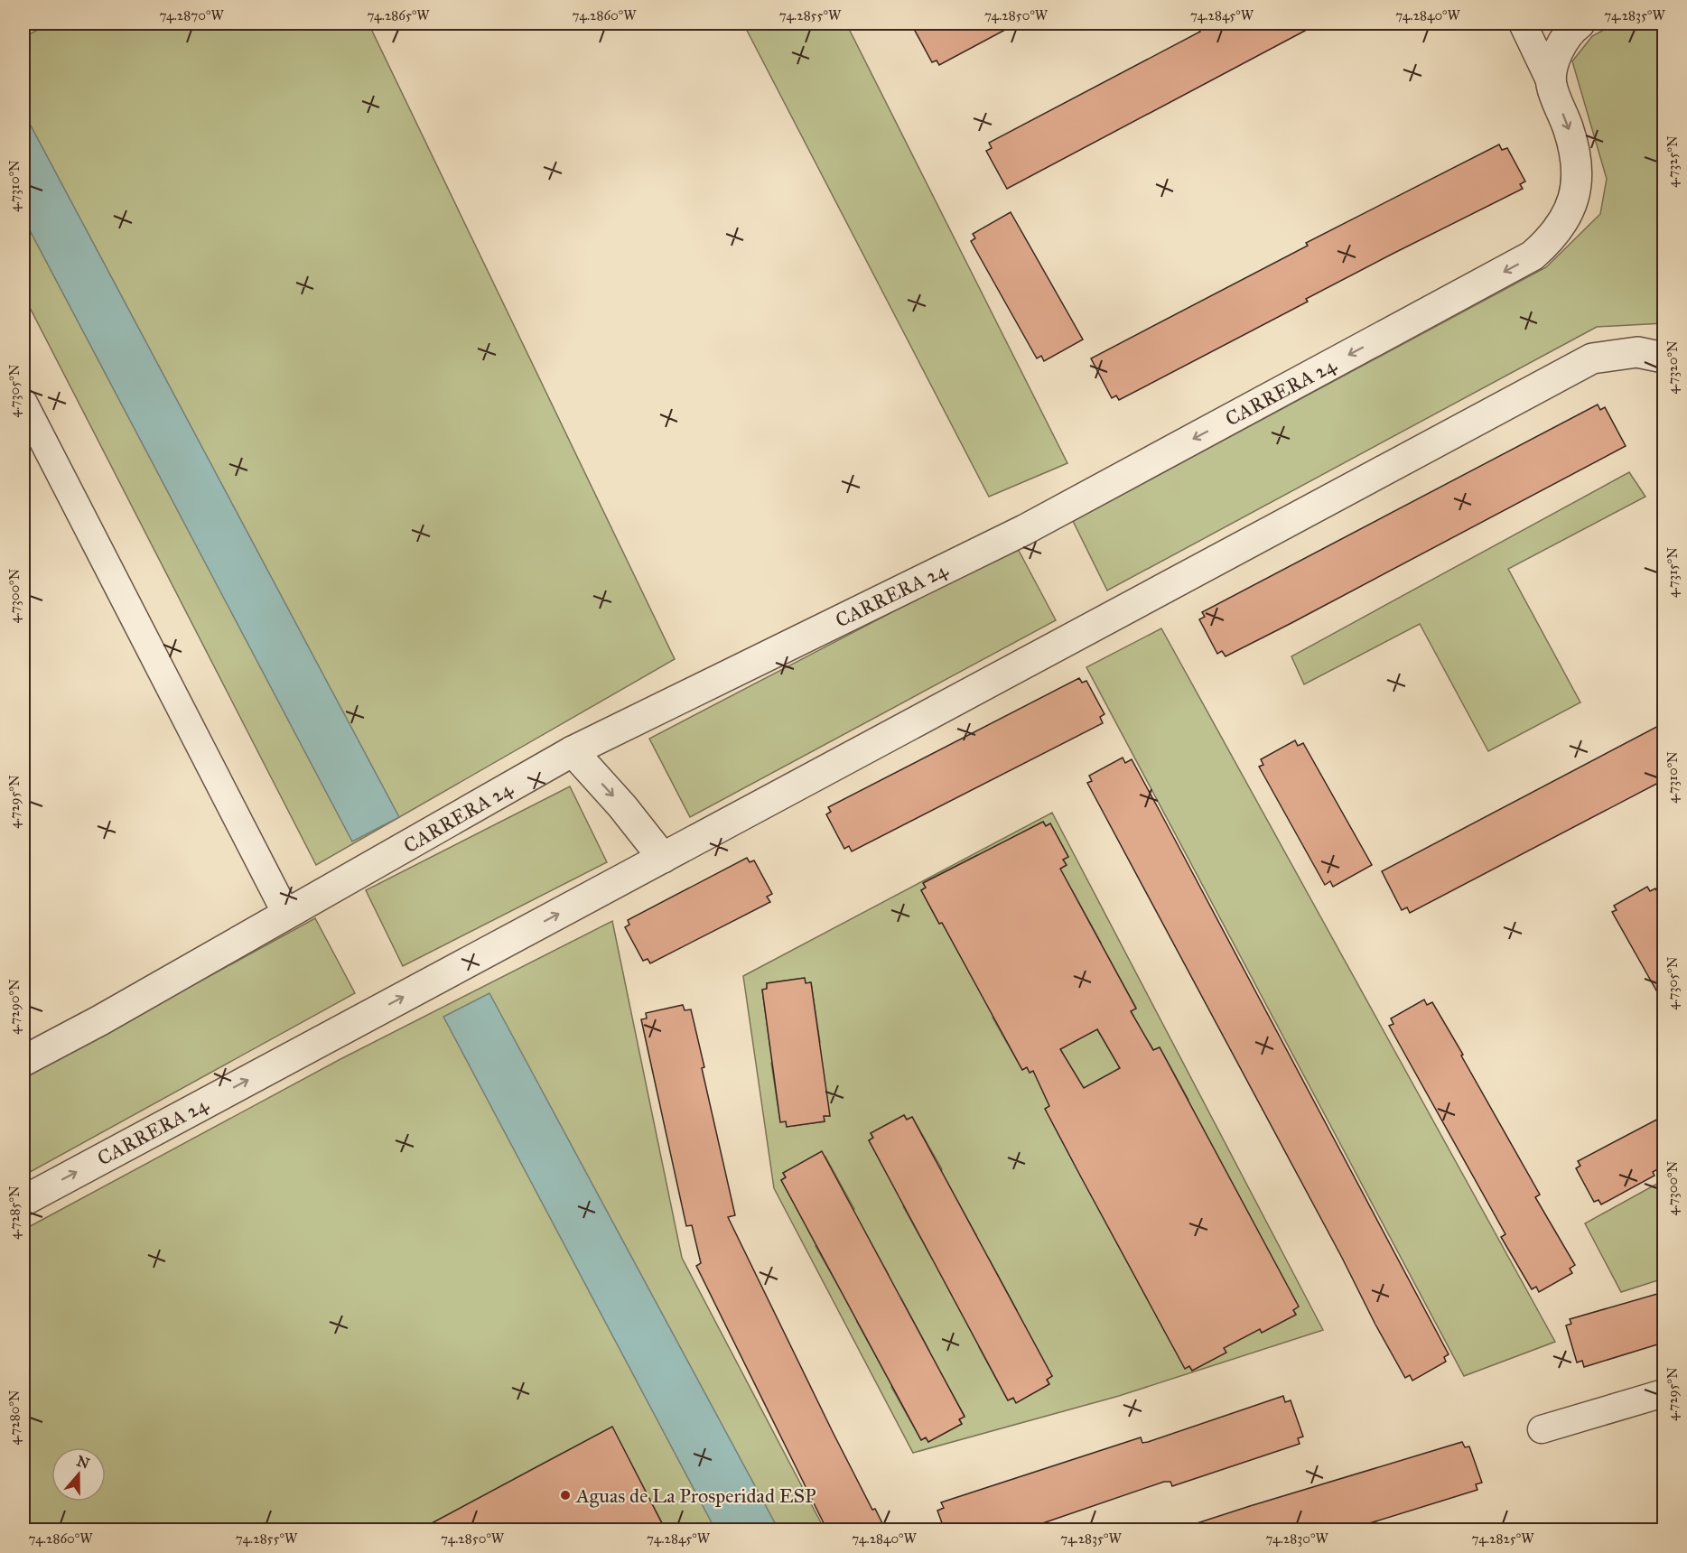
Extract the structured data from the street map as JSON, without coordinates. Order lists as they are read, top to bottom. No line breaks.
{"streets":{"street":["CARRERA 24"]},"places":["Aguas de La Prosperidad ESP"],"north":"top","coordinates":["74.2870°W","74.2865°W","74.2860°W","74.2855°W","74.2850°W","74.2845°W","74.2840°W","74.2835°W","4.7325°N","4.7310°N","4.7320°N","4.7305°N","4.7315°N","4.7300°N","4.7295°N","4.7290°N","4.7285°N","4.7280°N","74.2830°W","74.2825°W"]}
